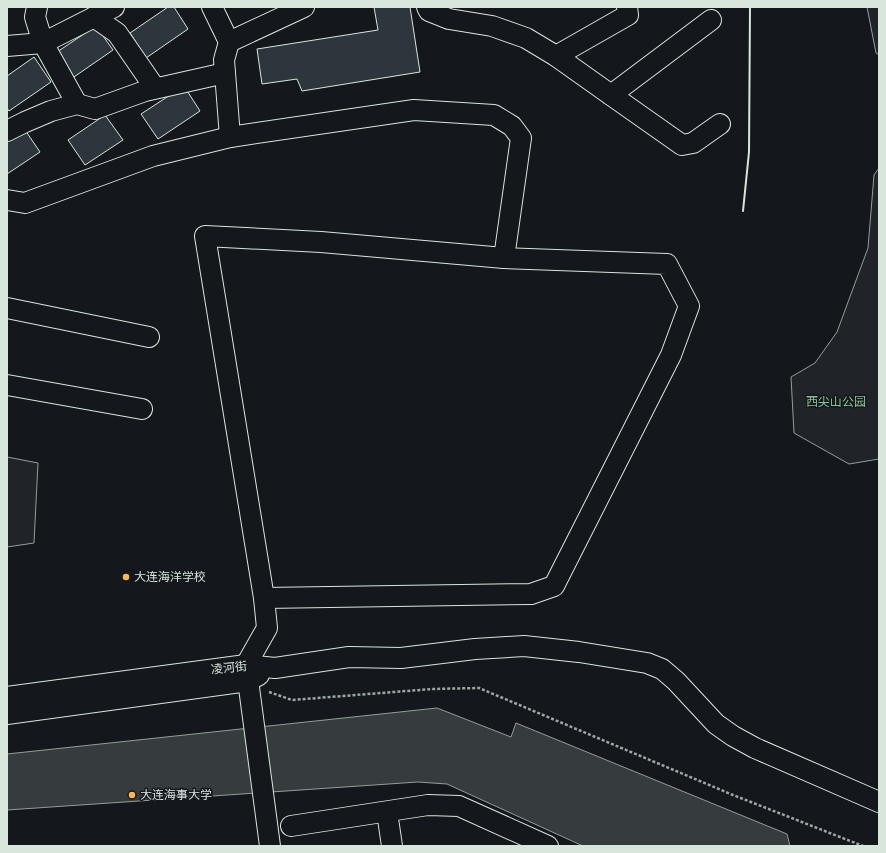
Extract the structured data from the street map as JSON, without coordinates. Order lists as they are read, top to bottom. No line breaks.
{"streets":{"street":["凌河街"]},"parks":["西尖山公园"],"places":["大连海洋学校","大连海事大学"]}
